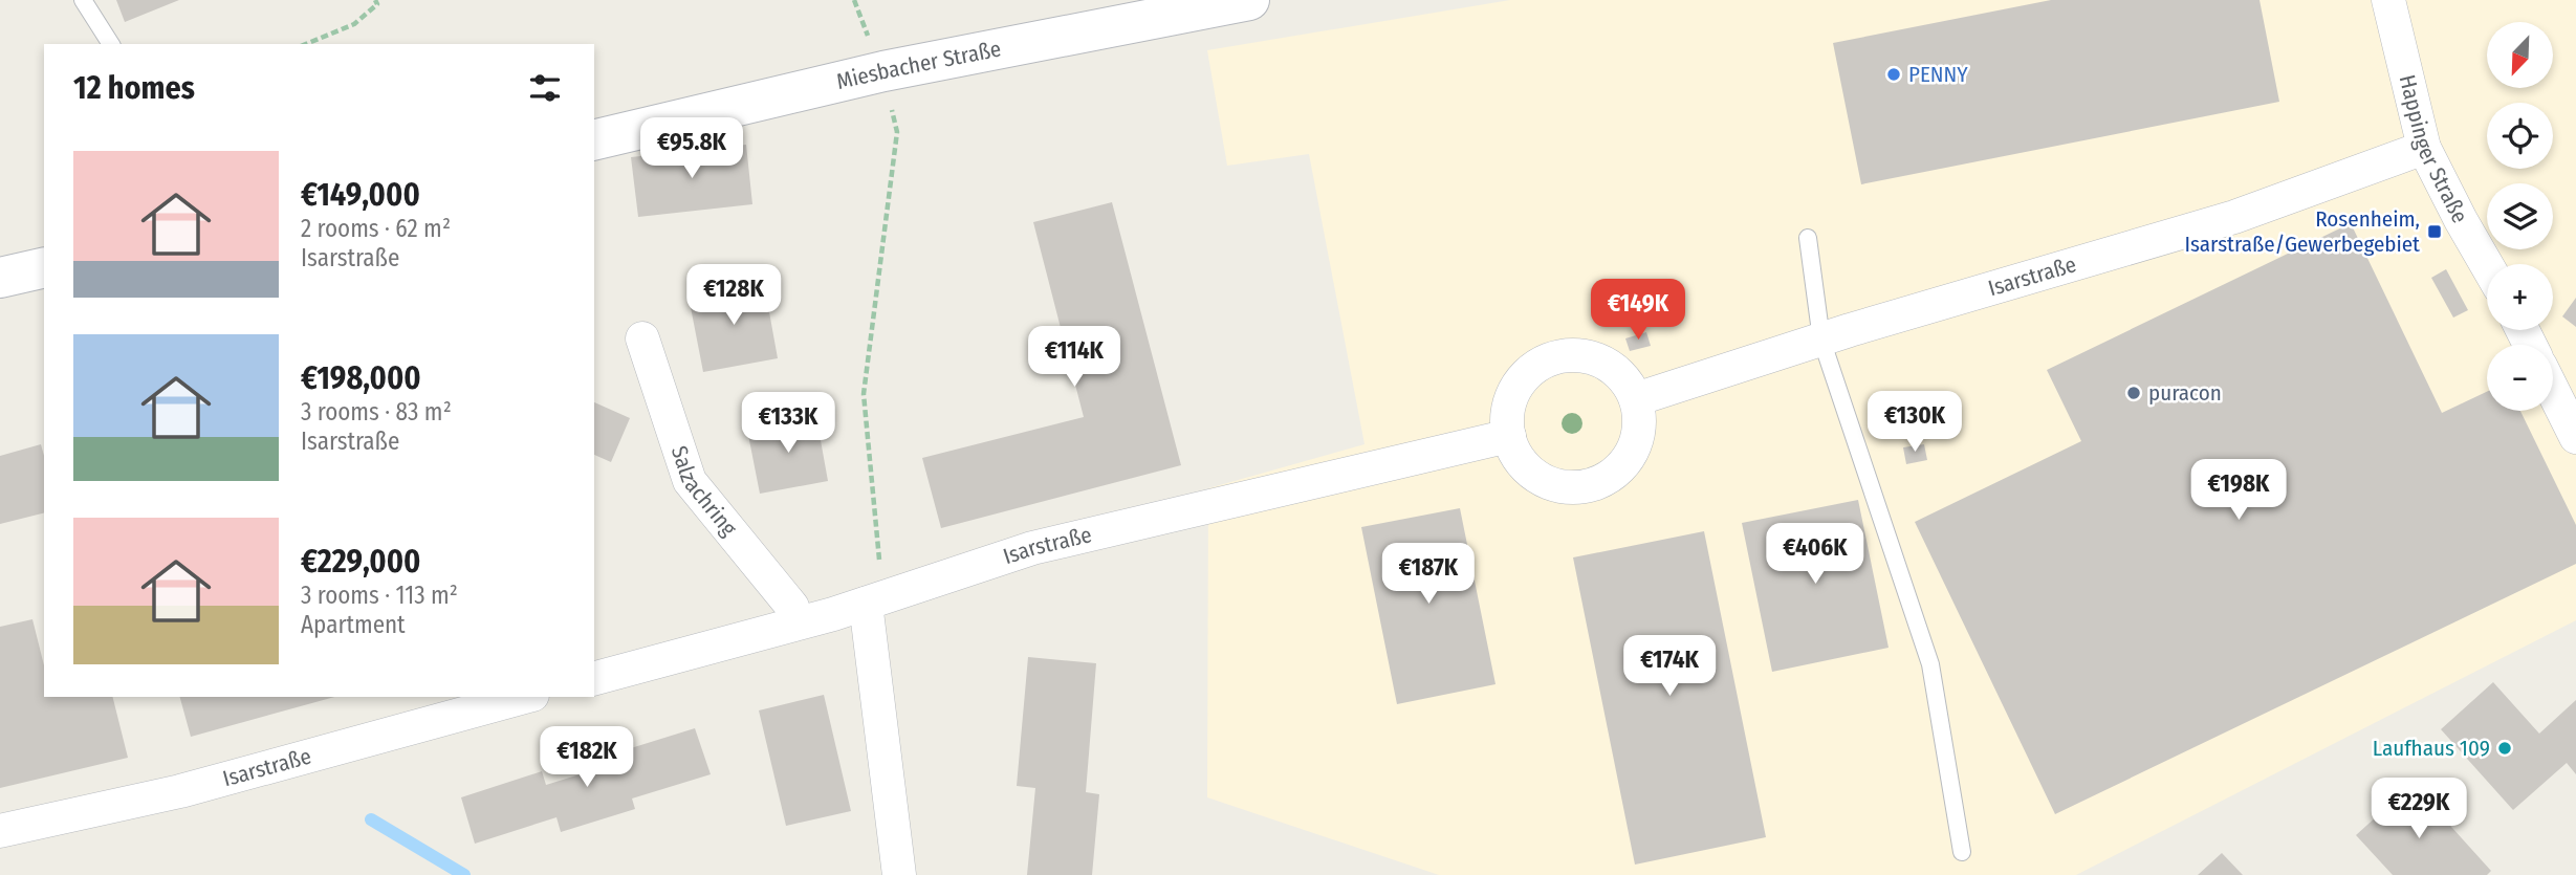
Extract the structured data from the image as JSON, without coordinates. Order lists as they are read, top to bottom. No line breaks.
{"streets":{"main road":["Miesbacher Straße"],"street":["Happinger Straße","Isarstraße","Salzachring"]},"crossings":[["Happinger Straße","Isarstraße"],["Isarstraße","Salzachring"]],"places":{"other":["PENNY","puracon","Laufhaus 109"],"transit":["Rosenheim, Isarstraße/Gewerbegebiet"]},"north":"bottom left","page":{"map_buttons":["+","−"],"heading":"12 homes","price":["€95.8K","€128K","€149K","€114K","€130K","€133K","€198K","€406K","€187K","€174K","€182K","€229K"],"list":[{"name":"€149,000","note":"2 rooms · 62 m² · Isarstraße"},{"name":"€198,000","note":"3 rooms · 83 m² · Isarstraße"},{"name":"€229,000","note":"3 rooms · 113 m² · Apartment"}]}}
